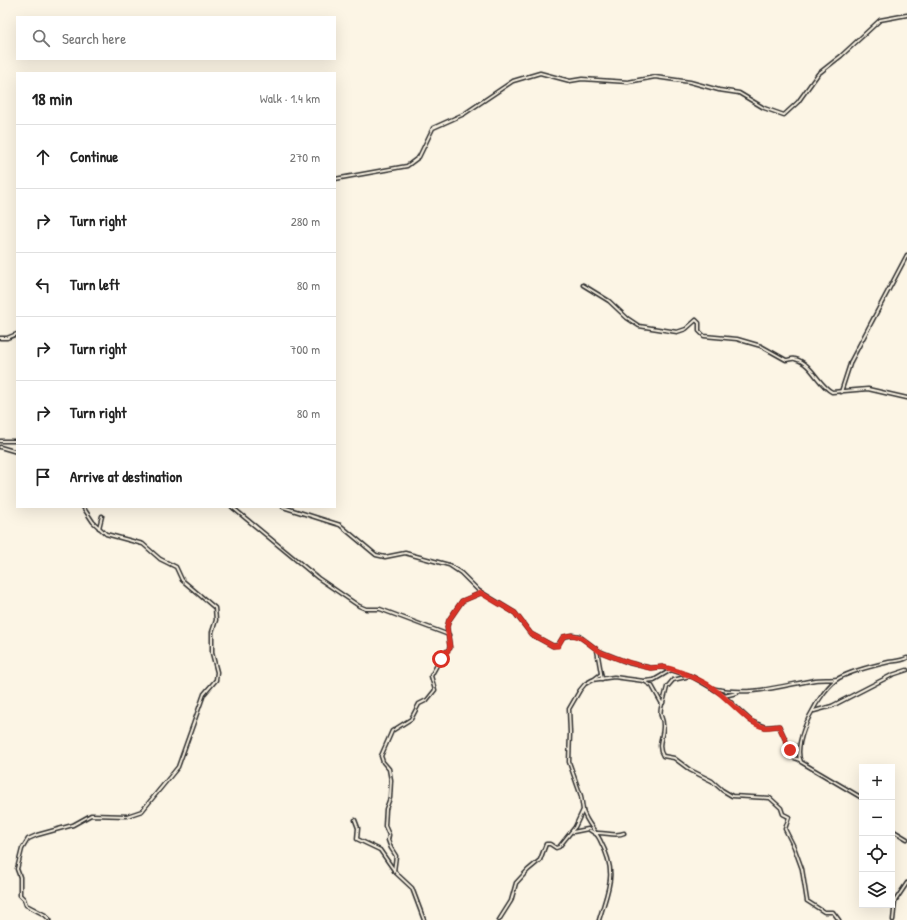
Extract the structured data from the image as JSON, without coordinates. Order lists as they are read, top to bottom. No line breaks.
{"page":{"search":"Search here","heading":["18 min","Walk · 1.4 km"],"list":[["Continue","270 m"],["Turn right","280 m"],["Turn left","80 m"],["Turn right","700 m"],["Turn right","80 m"],"Arrive at destination"],"map_buttons":["+","−"]}}
